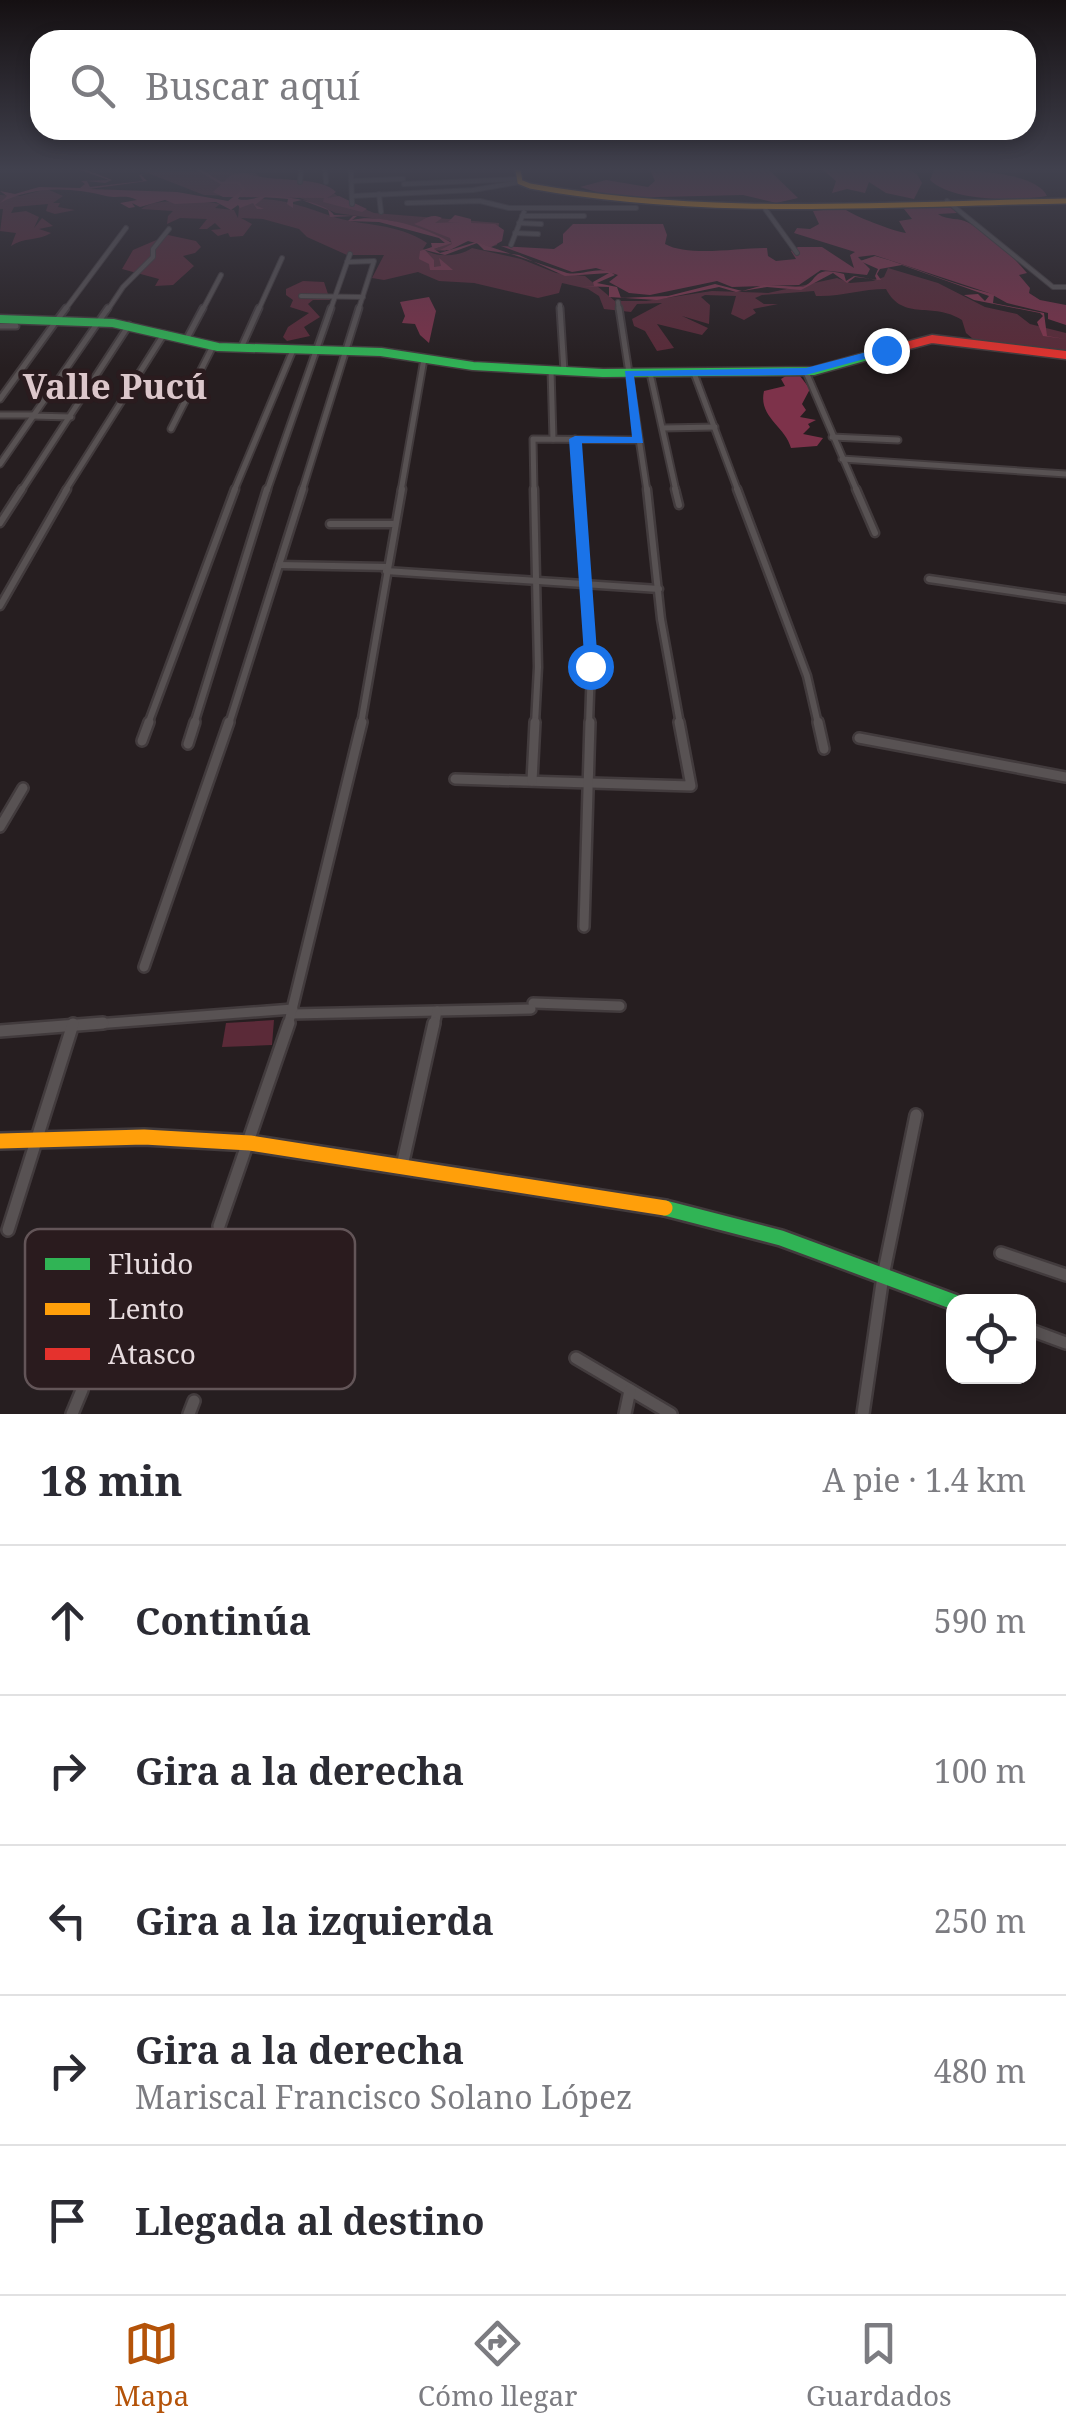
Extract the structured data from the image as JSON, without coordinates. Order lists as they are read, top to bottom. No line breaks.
{"districts":["Valle Pucú"],"legend":["Fluido","Lento","Atasco"],"page":{"search":"Buscar aquí","heading":["18 min","A pie · 1.4 km"],"list":[["Continúa","590 m"],["Gira a la derecha","100 m"],["Gira a la izquierda","250 m"],["Gira a la derecha","Mariscal Francisco Solano López","480 m"],"Llegada al destino"],"nav":["Mapa","Cómo llegar","Guardados"]}}
